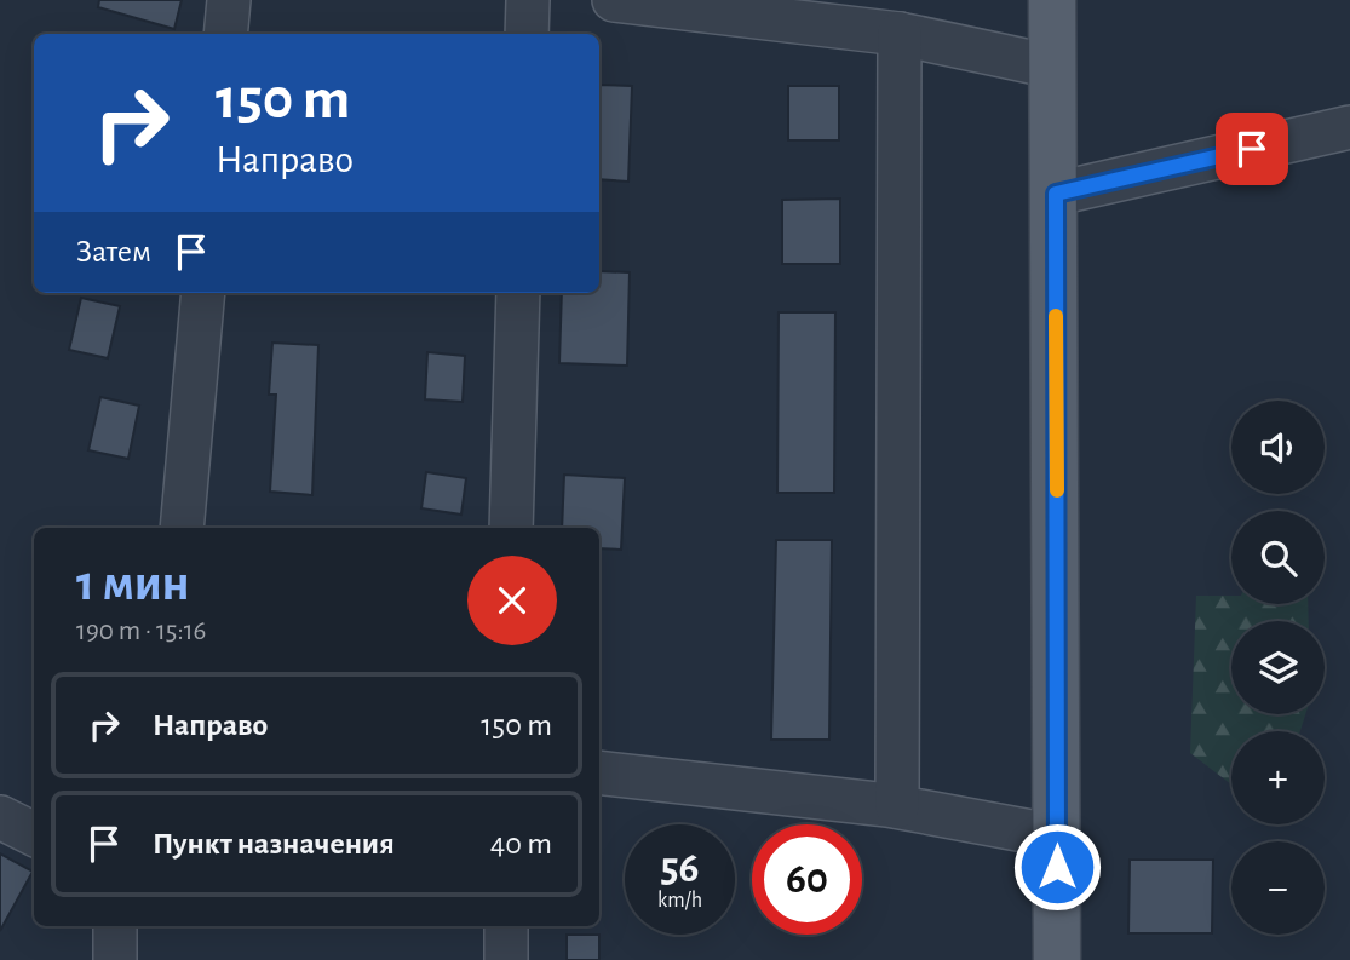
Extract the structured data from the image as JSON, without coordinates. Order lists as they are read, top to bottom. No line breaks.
{"page":{"turn":["150 m","Направо"],"then":"Затем","map_buttons":["+","−"],"heading":["1 мин","190 m · 15:16"],"list":[{"name":"Направо","value":"150 m"},{"name":"Пункт назначения","value":"40 m"}],"speed":"56 km/h","limit":"60"}}
